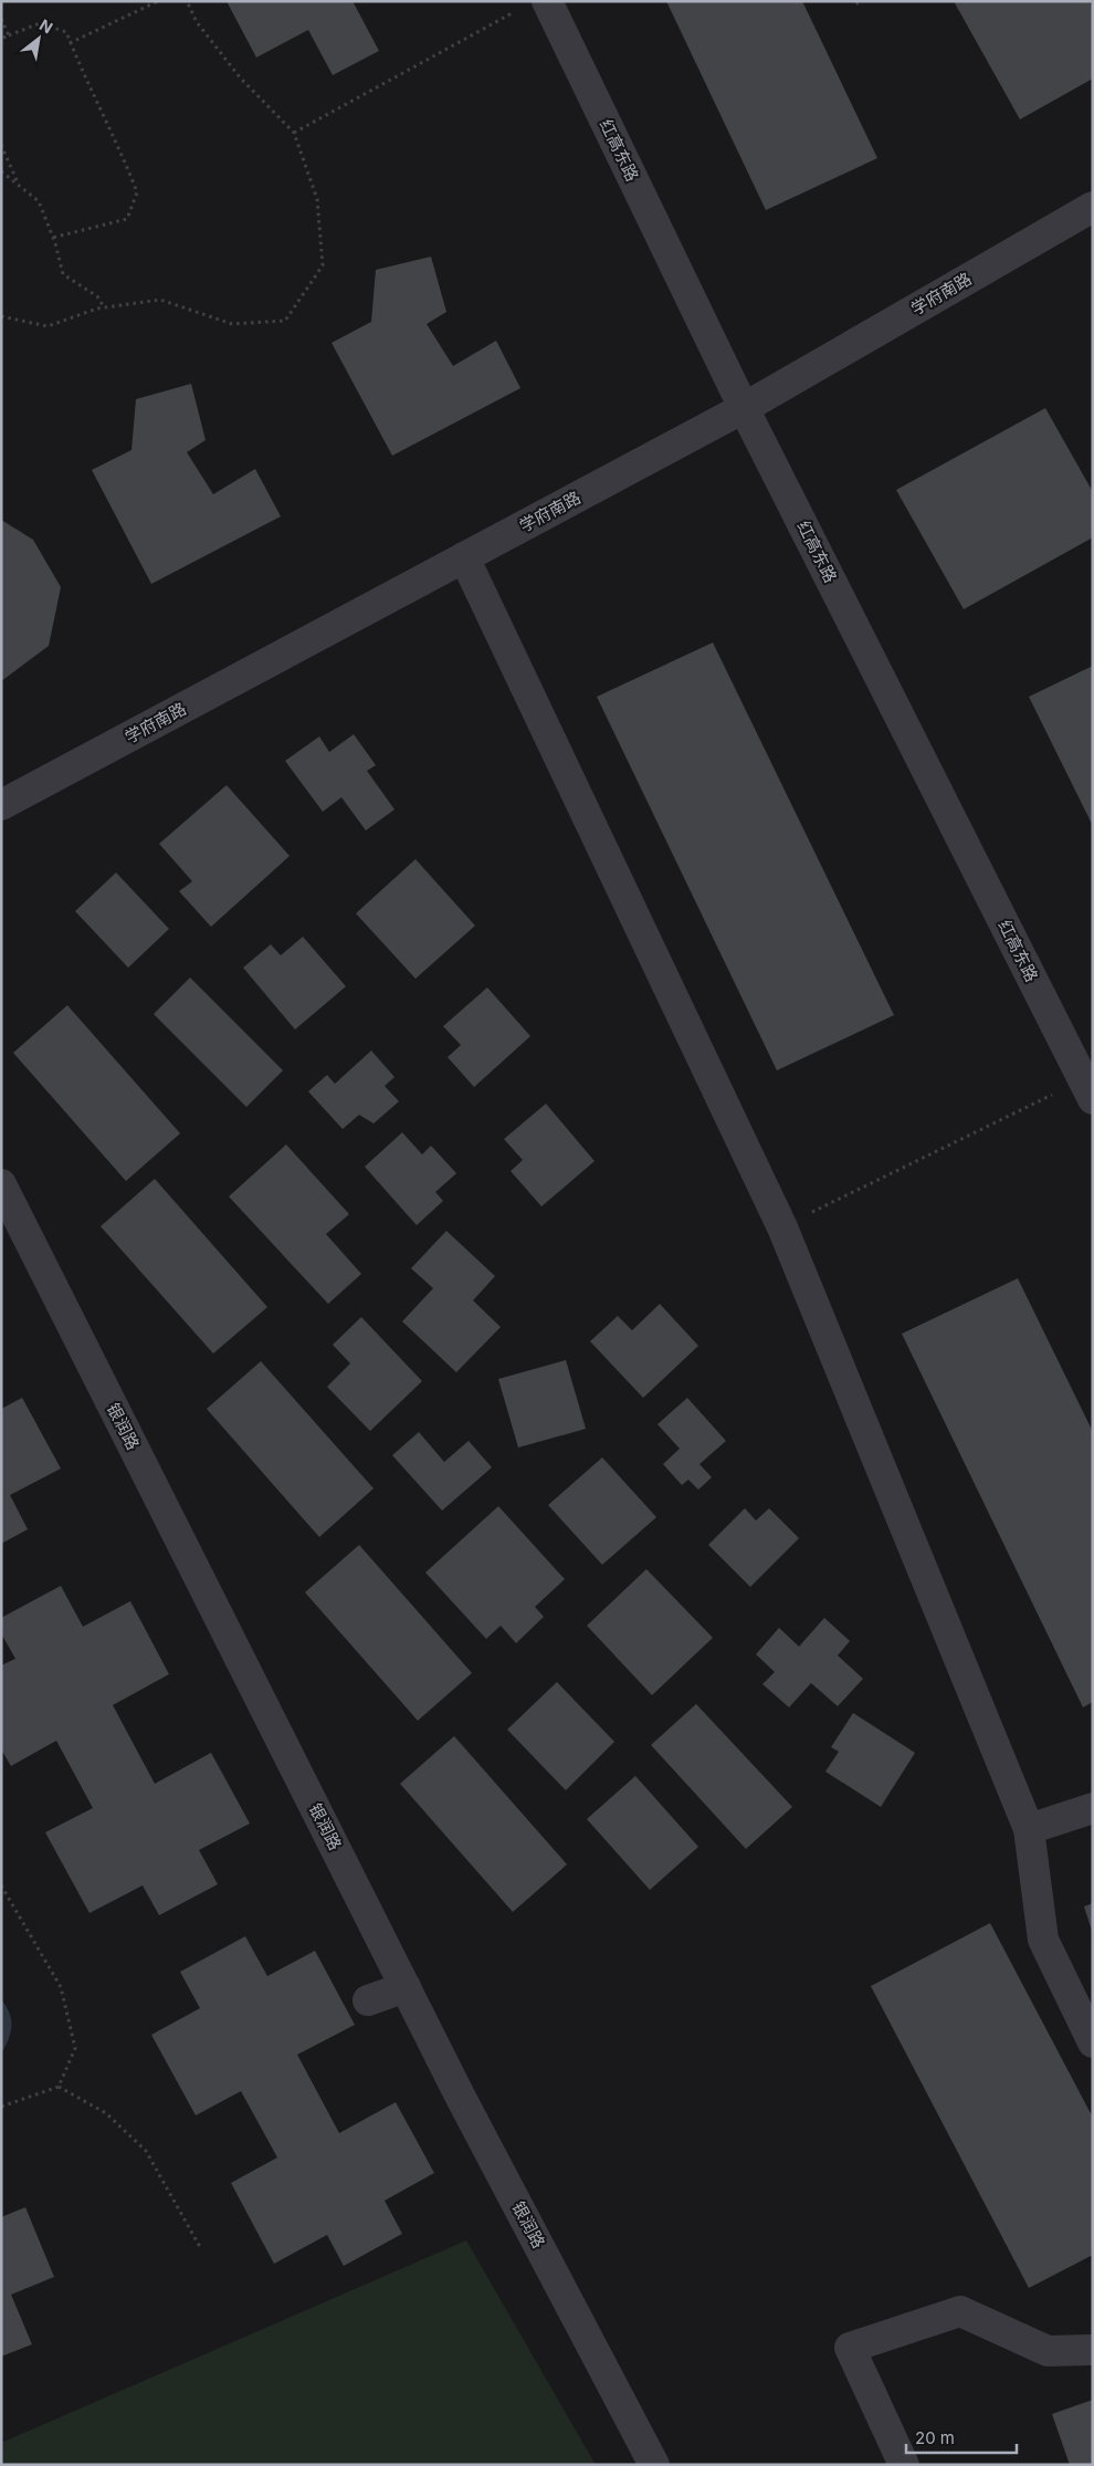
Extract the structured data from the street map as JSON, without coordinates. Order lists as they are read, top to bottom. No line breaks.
{"streets":{"street":["红高东路","学府南路","银润路"]},"crossings":[["红高东路","学府南路"]],"scale_bar":"20 m","north":"top right"}
